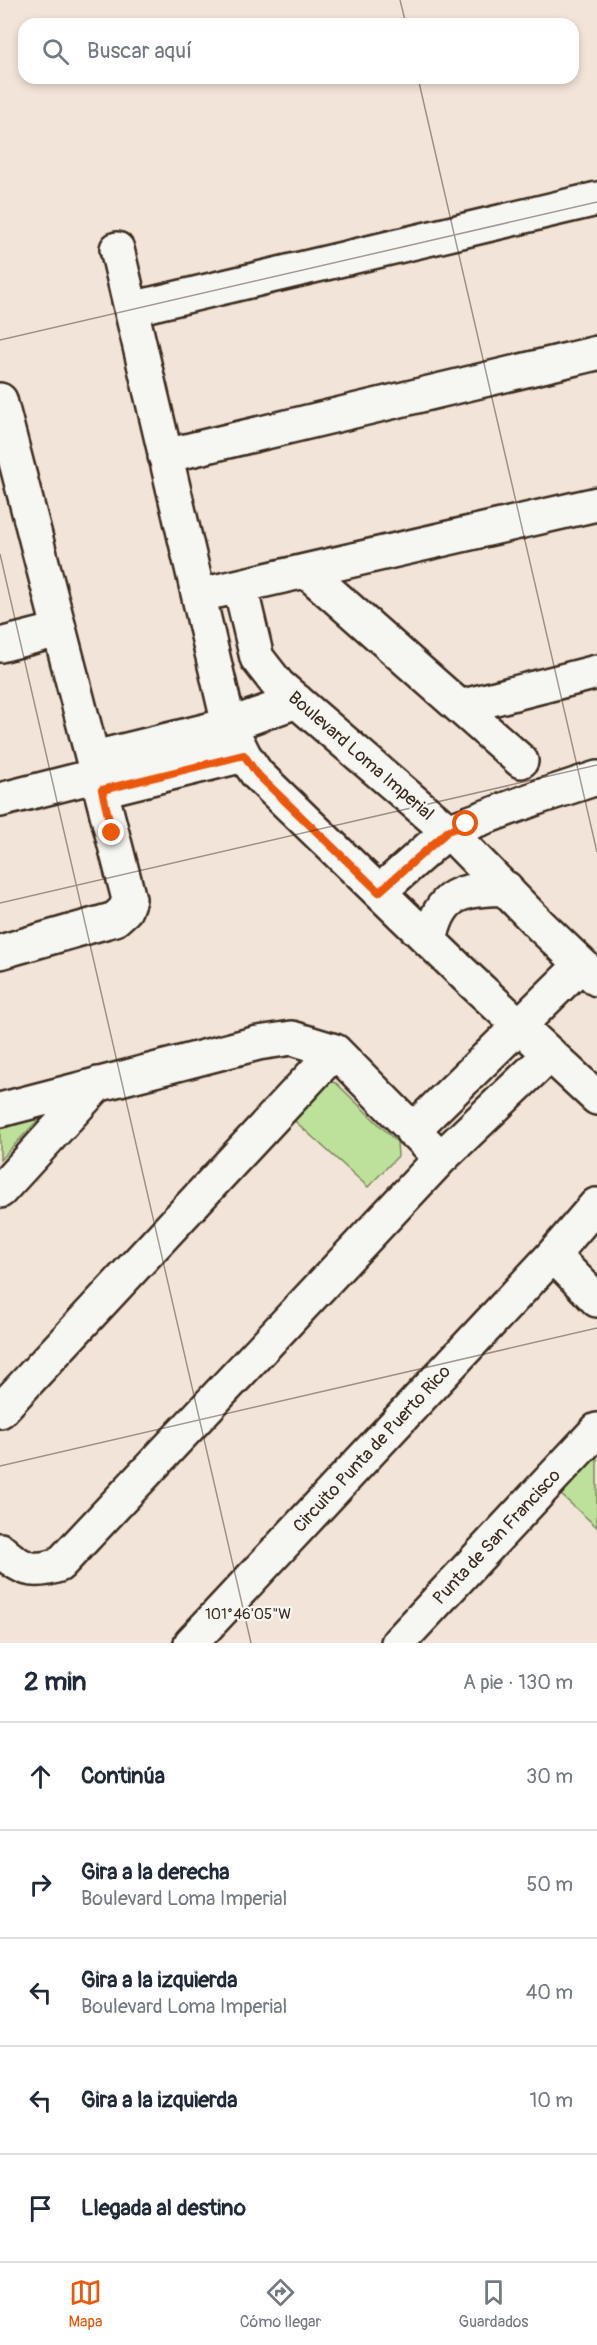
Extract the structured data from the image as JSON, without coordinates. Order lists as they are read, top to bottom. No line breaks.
{"streets":{"street":["Boulevard Loma Imperial","Circuito Punta de Puerto Rico","Punta de San Francisco"]},"page":{"search":"Buscar aquí","heading":["2 min","A pie · 130 m"],"list":[["Continúa","30 m"],["Gira a la derecha","Boulevard Loma Imperial","50 m"],["Gira a la izquierda","Boulevard Loma Imperial","40 m"],["Gira a la izquierda","10 m"],"Llegada al destino"],"nav":["Mapa","Cómo llegar","Guardados"]},"coordinates":["101°46'05\"W"]}
